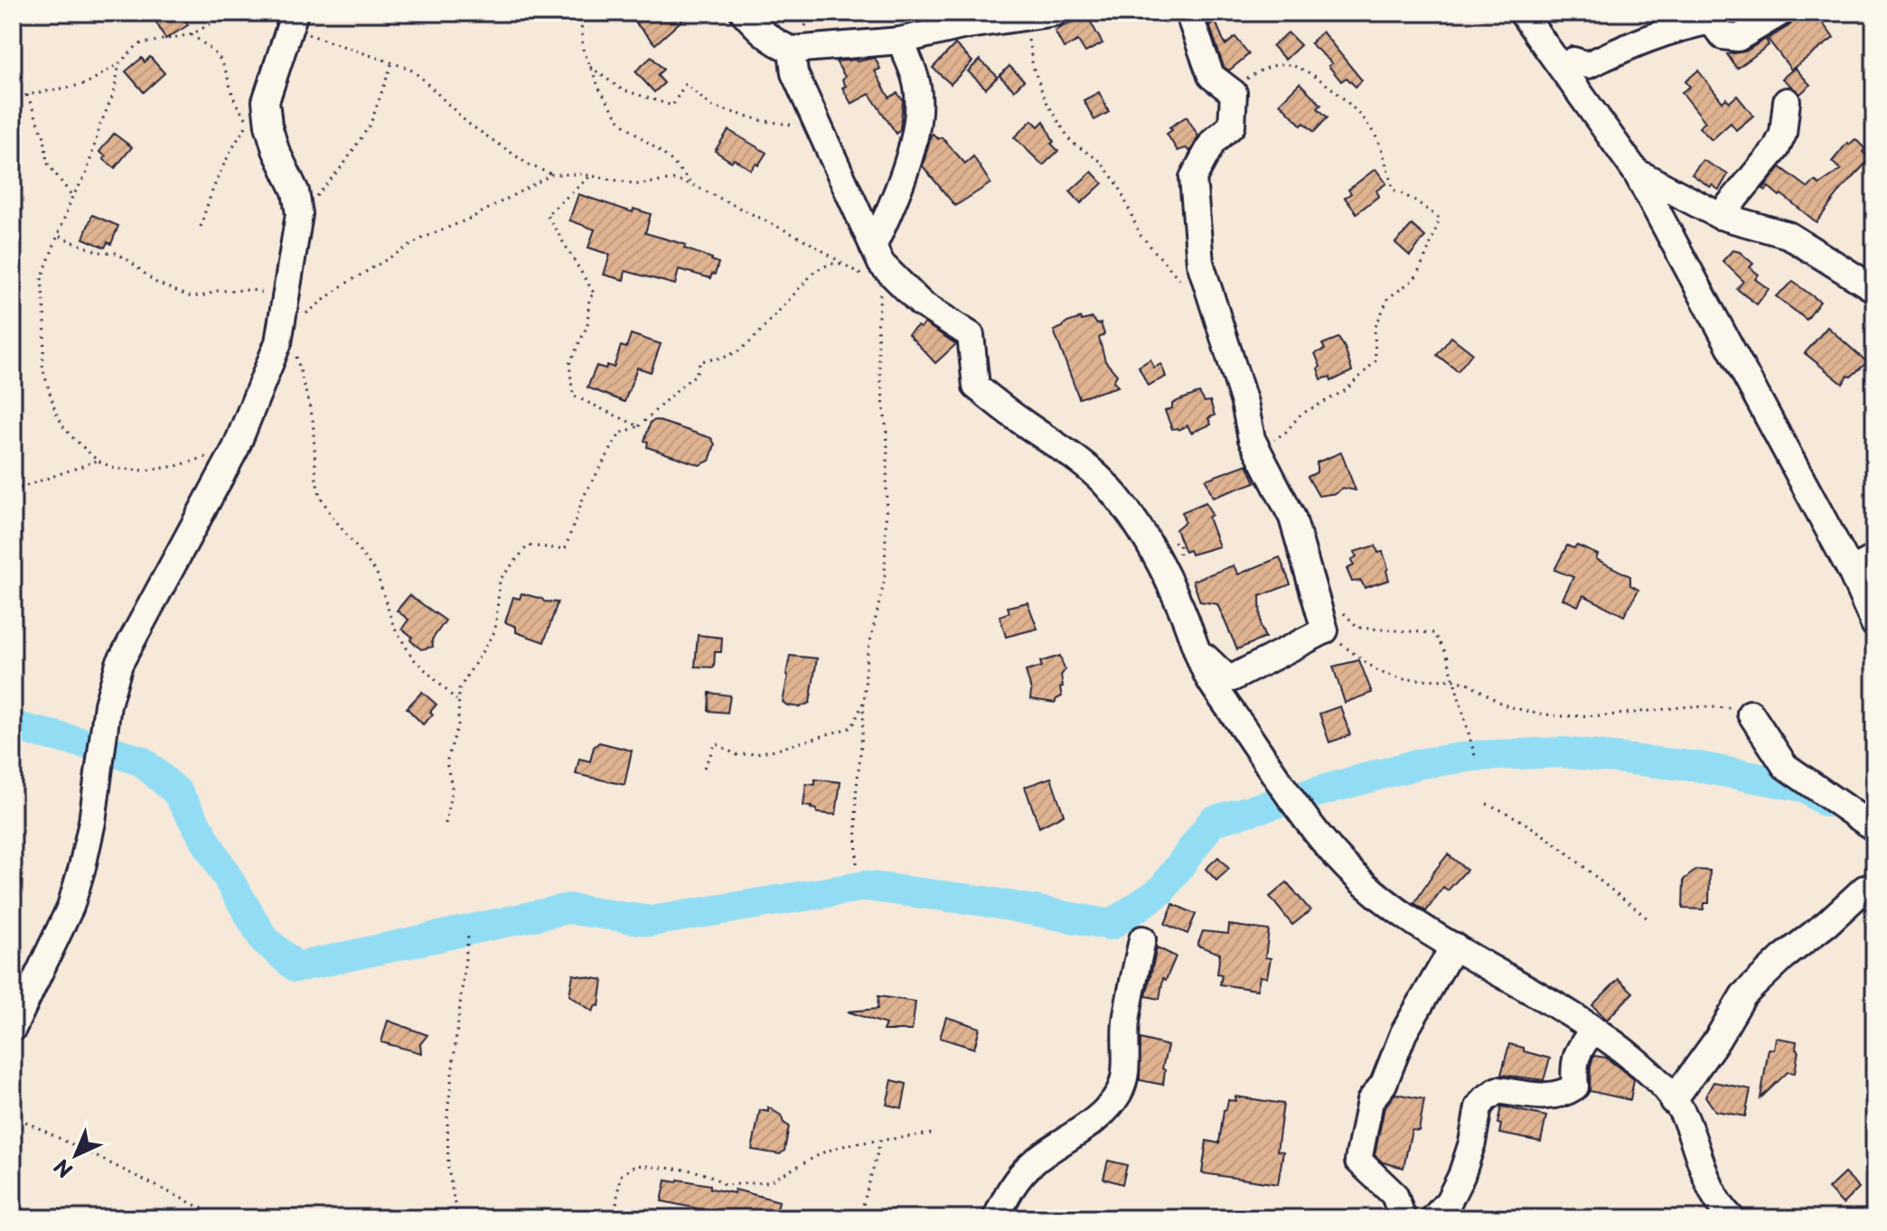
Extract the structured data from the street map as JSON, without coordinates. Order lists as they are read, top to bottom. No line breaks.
{"north":"bottom left"}
